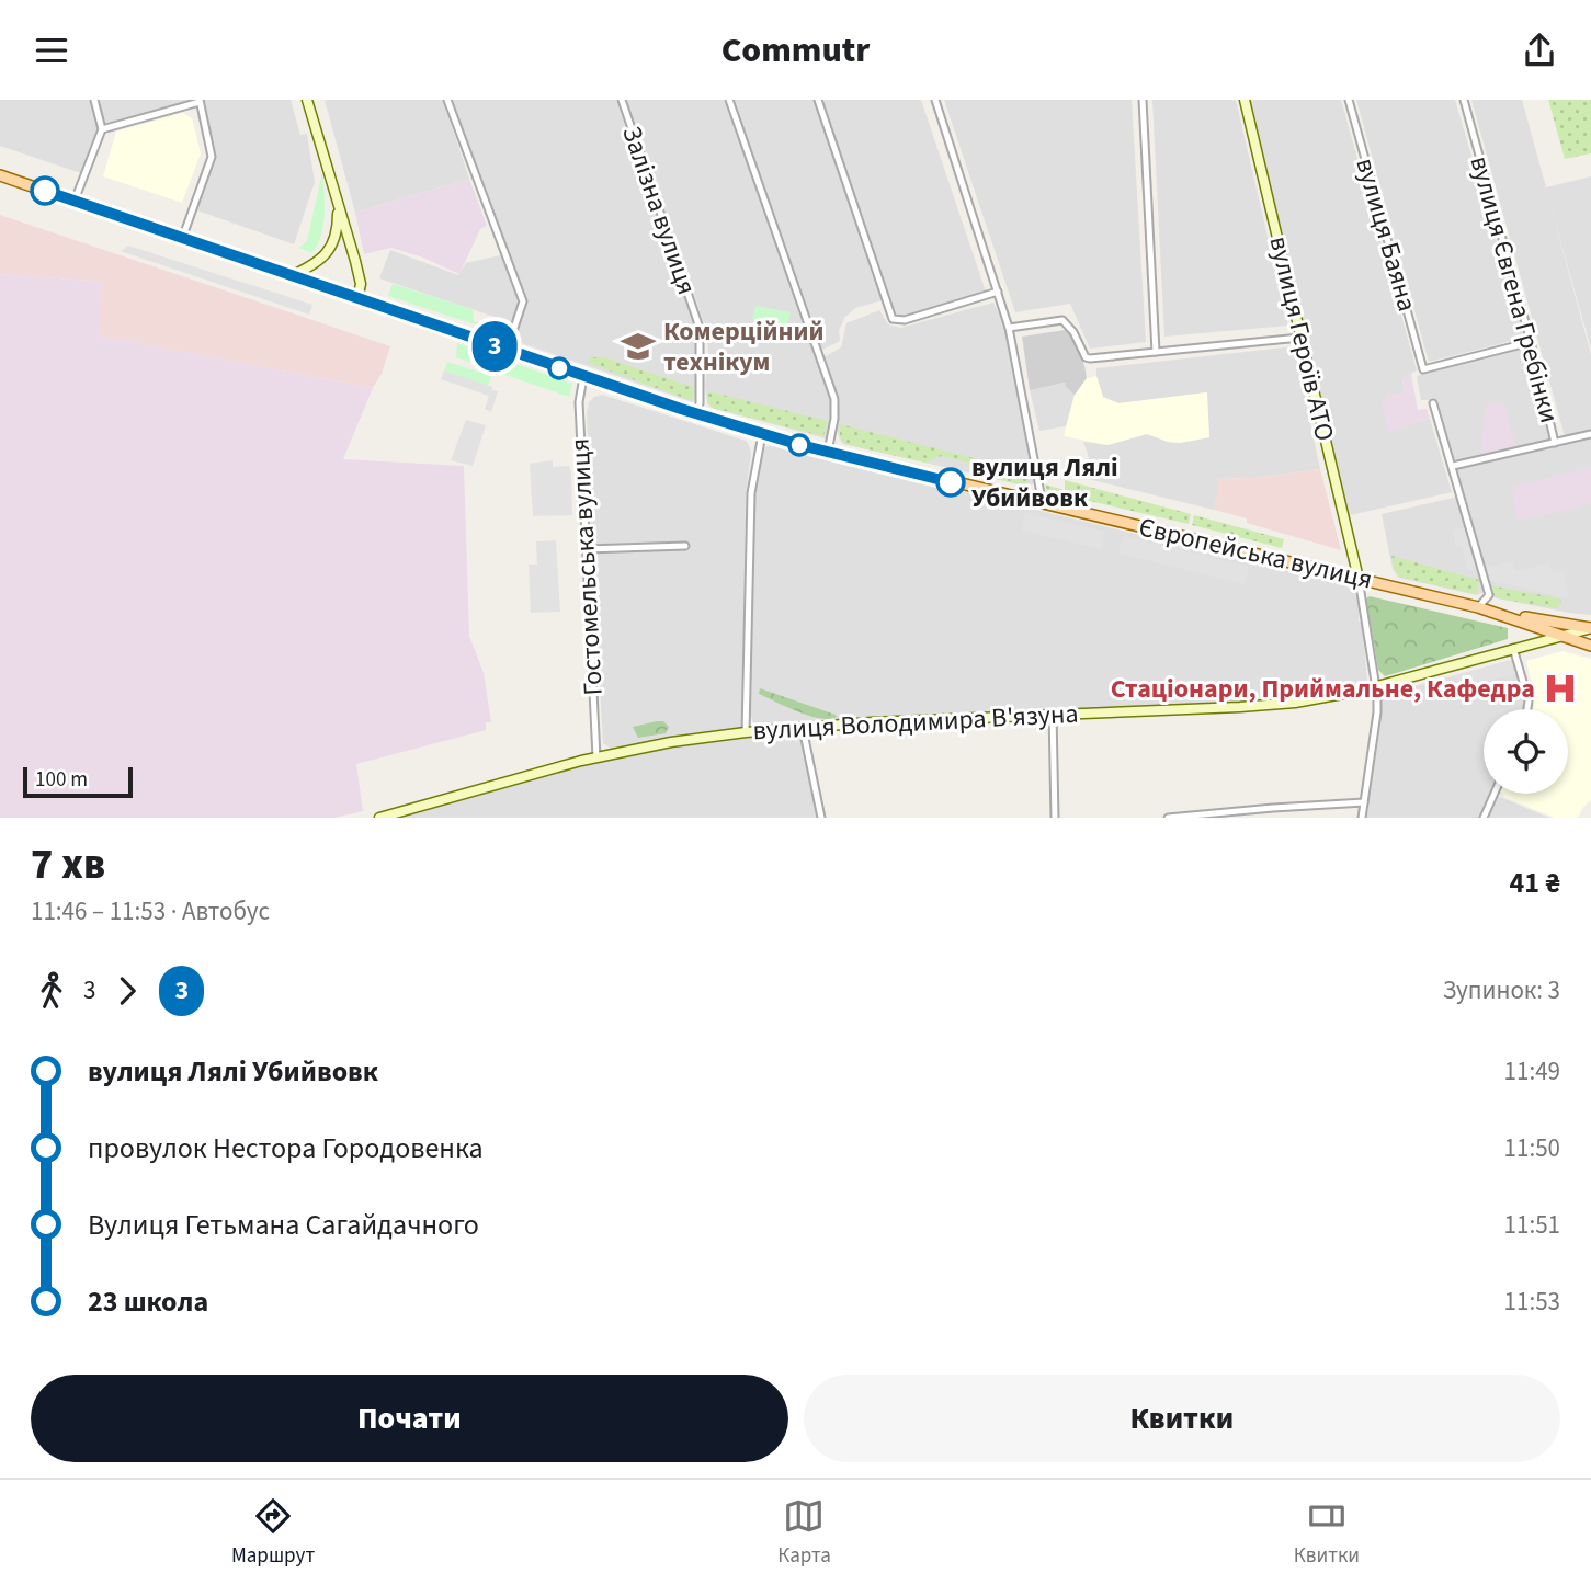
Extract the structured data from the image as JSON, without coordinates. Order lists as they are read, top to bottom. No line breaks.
{"streets":{"main road":["вулиця Героїв АТО","Європейська вулиця","вулиця Володимира В'язуна"],"street":["Залізна вулиця","вулиця Баяна","вулиця Євгена Гребінки","Гостомельська вулиця"]},"crossings":[["Залізна вулиця","Європейська вулиця"],["вулиця Баяна","вулиця Євгена Гребінки"],["вулиця Героїв АТО","Європейська вулиця"],["Європейська вулиця","Гостомельська вулиця"],["Європейська вулиця","вулиця Володимира В'язуна"],["Гостомельська вулиця","вулиця Володимира В'язуна"]],"places":{"school or university":["Комерційний технікум"],"other":["вулиця Лялі Убийвовк"],"hospital":["Стаціонари, Приймальне, Кафедра"]},"lines":["bus line 3"],"scale_bar":"100 m","page":{"header":"Commutr","on_map":"3","scale":"100 m","heading":["7 хв","11:46 – 11:53 · Автобус","41 ₴"],"legs":["3","3","Зупинок: 3"],"list":[{"name":"вулиця Лялі Убийвовк","value":"11:49"},{"name":"провулок Нестора Городовенка","value":"11:50"},{"name":"Вулиця Гетьмана Сагайдачного","value":"11:51"},{"name":"23 школа","value":"11:53"}],"buttons":["Почати","Квитки"],"tabs":["Маршрут","Карта","Квитки"]}}
